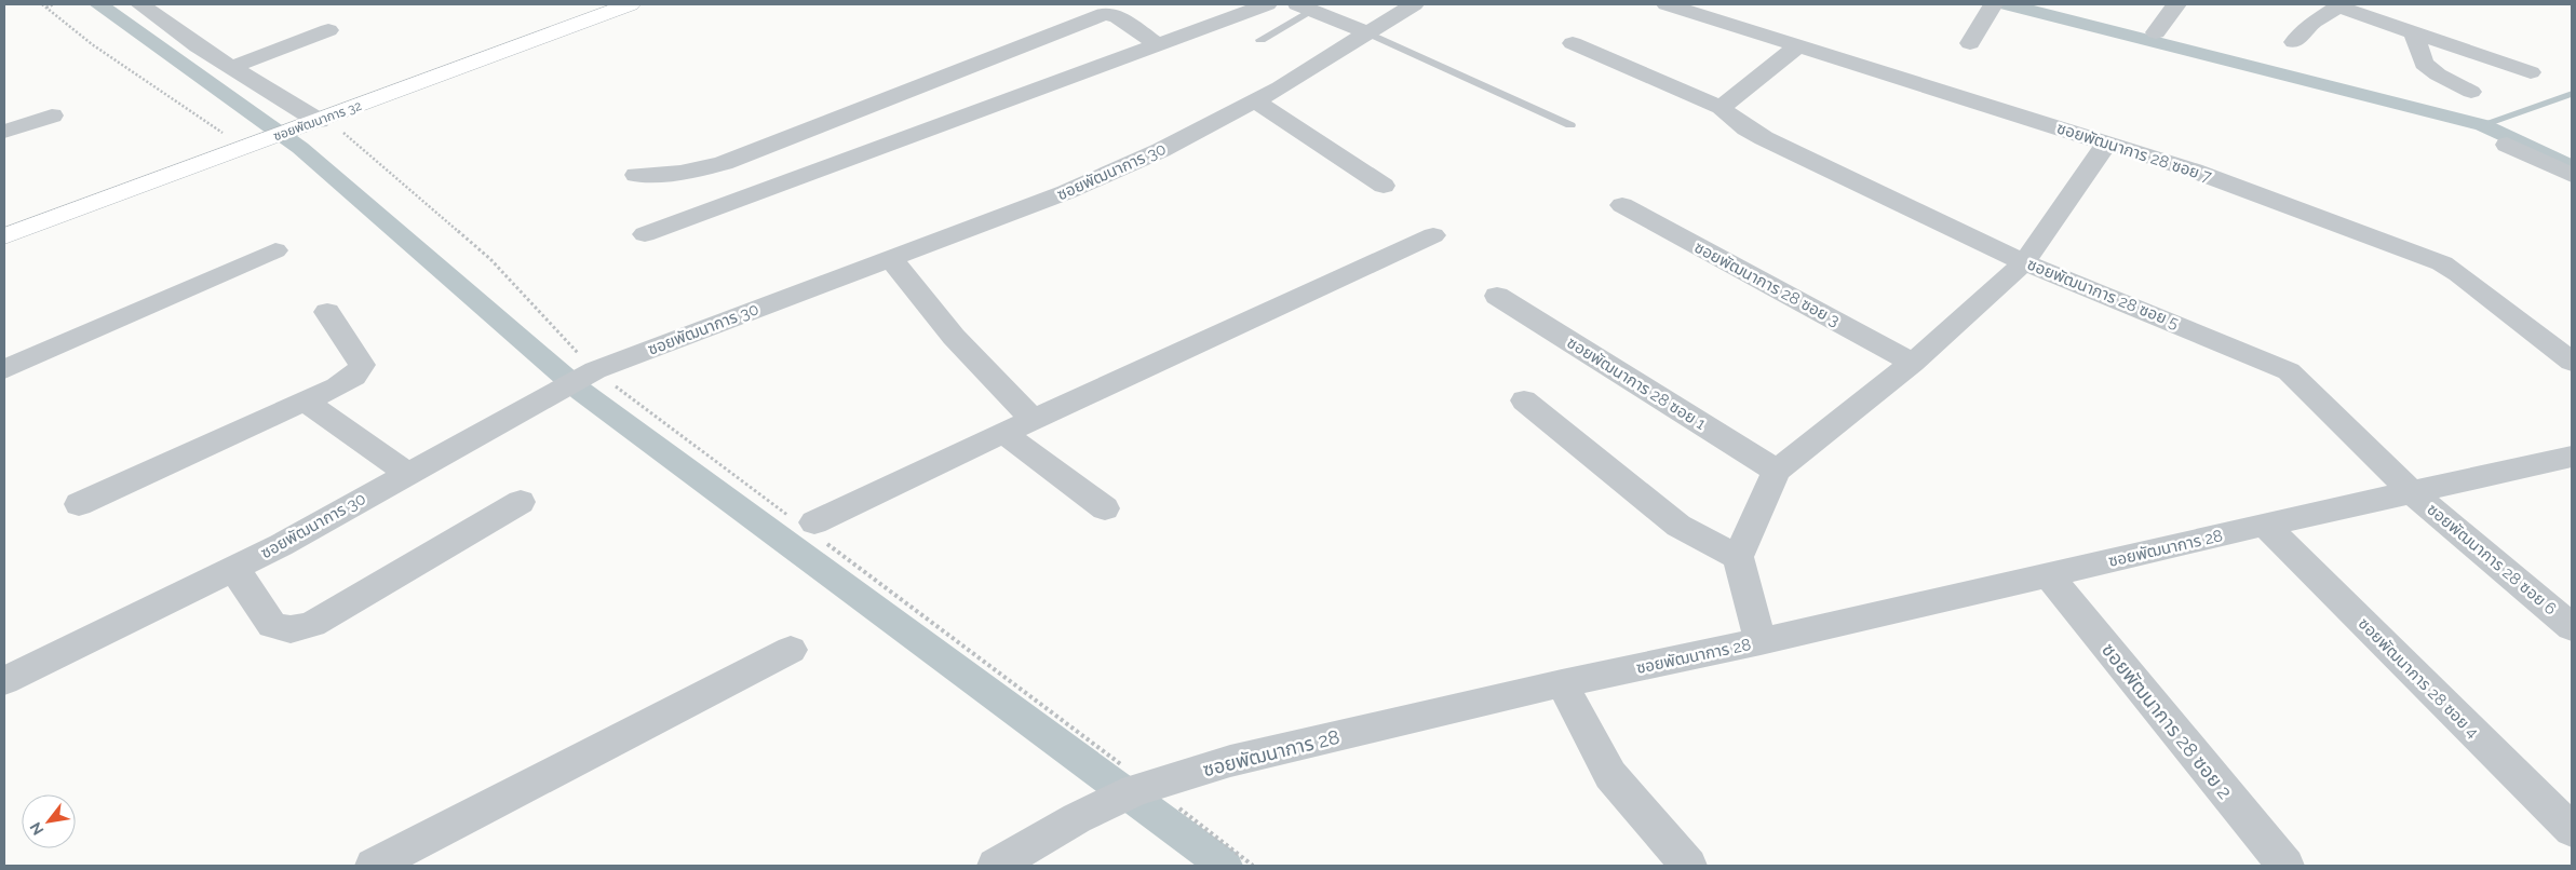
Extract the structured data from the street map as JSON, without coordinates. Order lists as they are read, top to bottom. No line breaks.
{"streets":{"street":["ซอยพัฒนาการ 32","ซอยพัฒนาการ 28 ซอย 7","ซอยพัฒนาการ 30","ซอยพัฒนาการ 28 ซอย 3","ซอยพัฒนาการ 28 ซอย 5","ซอยพัฒนาการ 28 ซอย 1","ซอยพัฒนาการ 28","ซอยพัฒนาการ 28 ซอย 6","ซอยพัฒนาการ 28 ซอย 4","ซอยพัฒนาการ 28 ซอย 2"]},"crossings":[["ซอยพัฒนาการ 28 ซอย 5","ซอยพัฒนาการ 28"],["ซอยพัฒนาการ 28 ซอย 5","ซอยพัฒนาการ 28 ซอย 6"],["ซอยพัฒนาการ 28","ซอยพัฒนาการ 28 ซอย 6"],["ซอยพัฒนาการ 28","ซอยพัฒนาการ 28 ซอย 4"],["ซอยพัฒนาการ 28","ซอยพัฒนาการ 28 ซอย 2"]],"north":"bottom left"}
